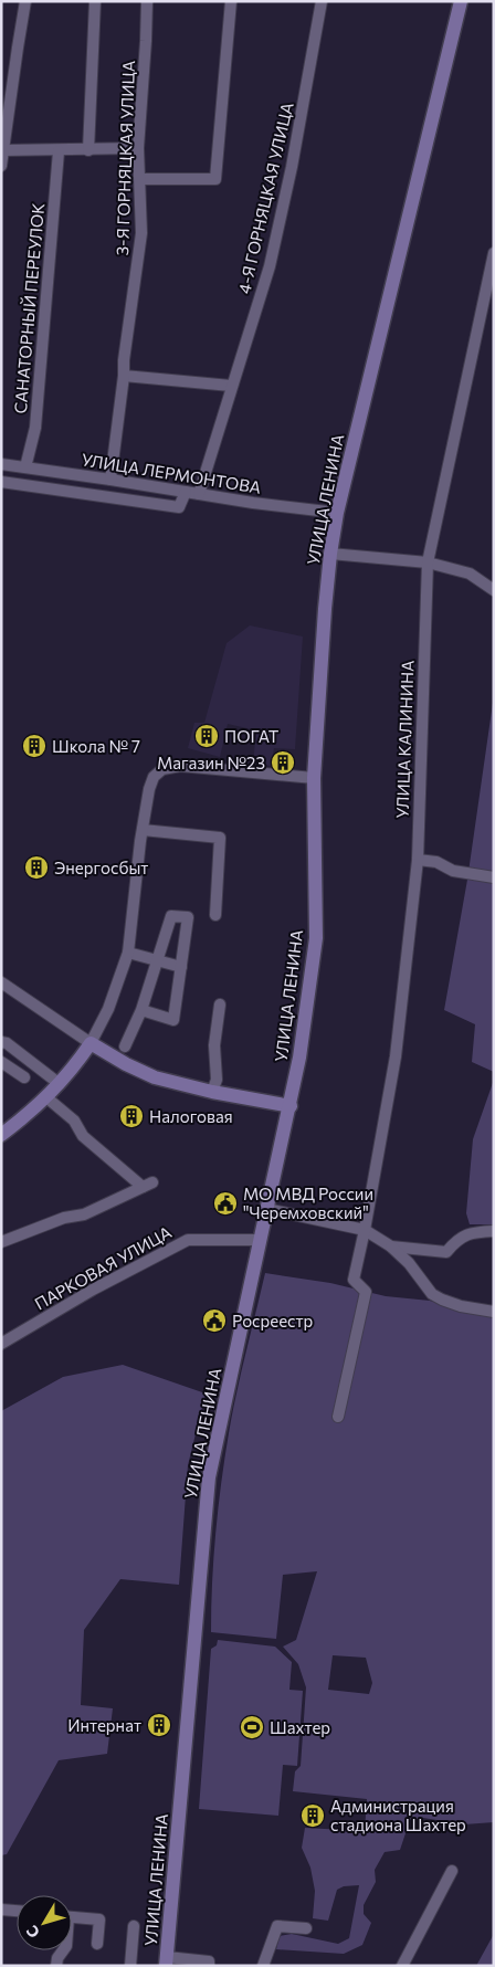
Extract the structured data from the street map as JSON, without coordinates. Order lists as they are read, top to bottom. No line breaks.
{"streets":{"main road":["УЛИЦА ЛЕНИНА"],"street":["3-Я ГОРНЯЦКАЯ УЛИЦА","4-Я ГОРНЯЦКАЯ УЛИЦА","САНАТОРНЫЙ ПЕРЕУЛОК","УЛИЦА ЛЕРМОНТОВА","УЛИЦА КАЛИНИНА","ПАРКОВАЯ УЛИЦА"]},"crossings":[["3-Я ГОРНЯЦКАЯ УЛИЦА","УЛИЦА ЛЕРМОНТОВА"],["4-Я ГОРНЯЦКАЯ УЛИЦА","УЛИЦА ЛЕРМОНТОВА"],["САНАТОРНЫЙ ПЕРЕУЛОК","УЛИЦА ЛЕРМОНТОВА"],["УЛИЦА ЛЕРМОНТОВА","УЛИЦА ЛЕНИНА"],["УЛИЦА ЛЕНИНА","ПАРКОВАЯ УЛИЦА"]],"places":{"building":["ПОГАТ","Школа № 7","Магазин №23","Энергосбыт","Налоговая","Интернат","Администрация стадиона Шахтер"],"public building":["МО МВД России \"Черемховский\"","Росреестр"],"sports":["Шахтер"]},"north":"bottom left"}
